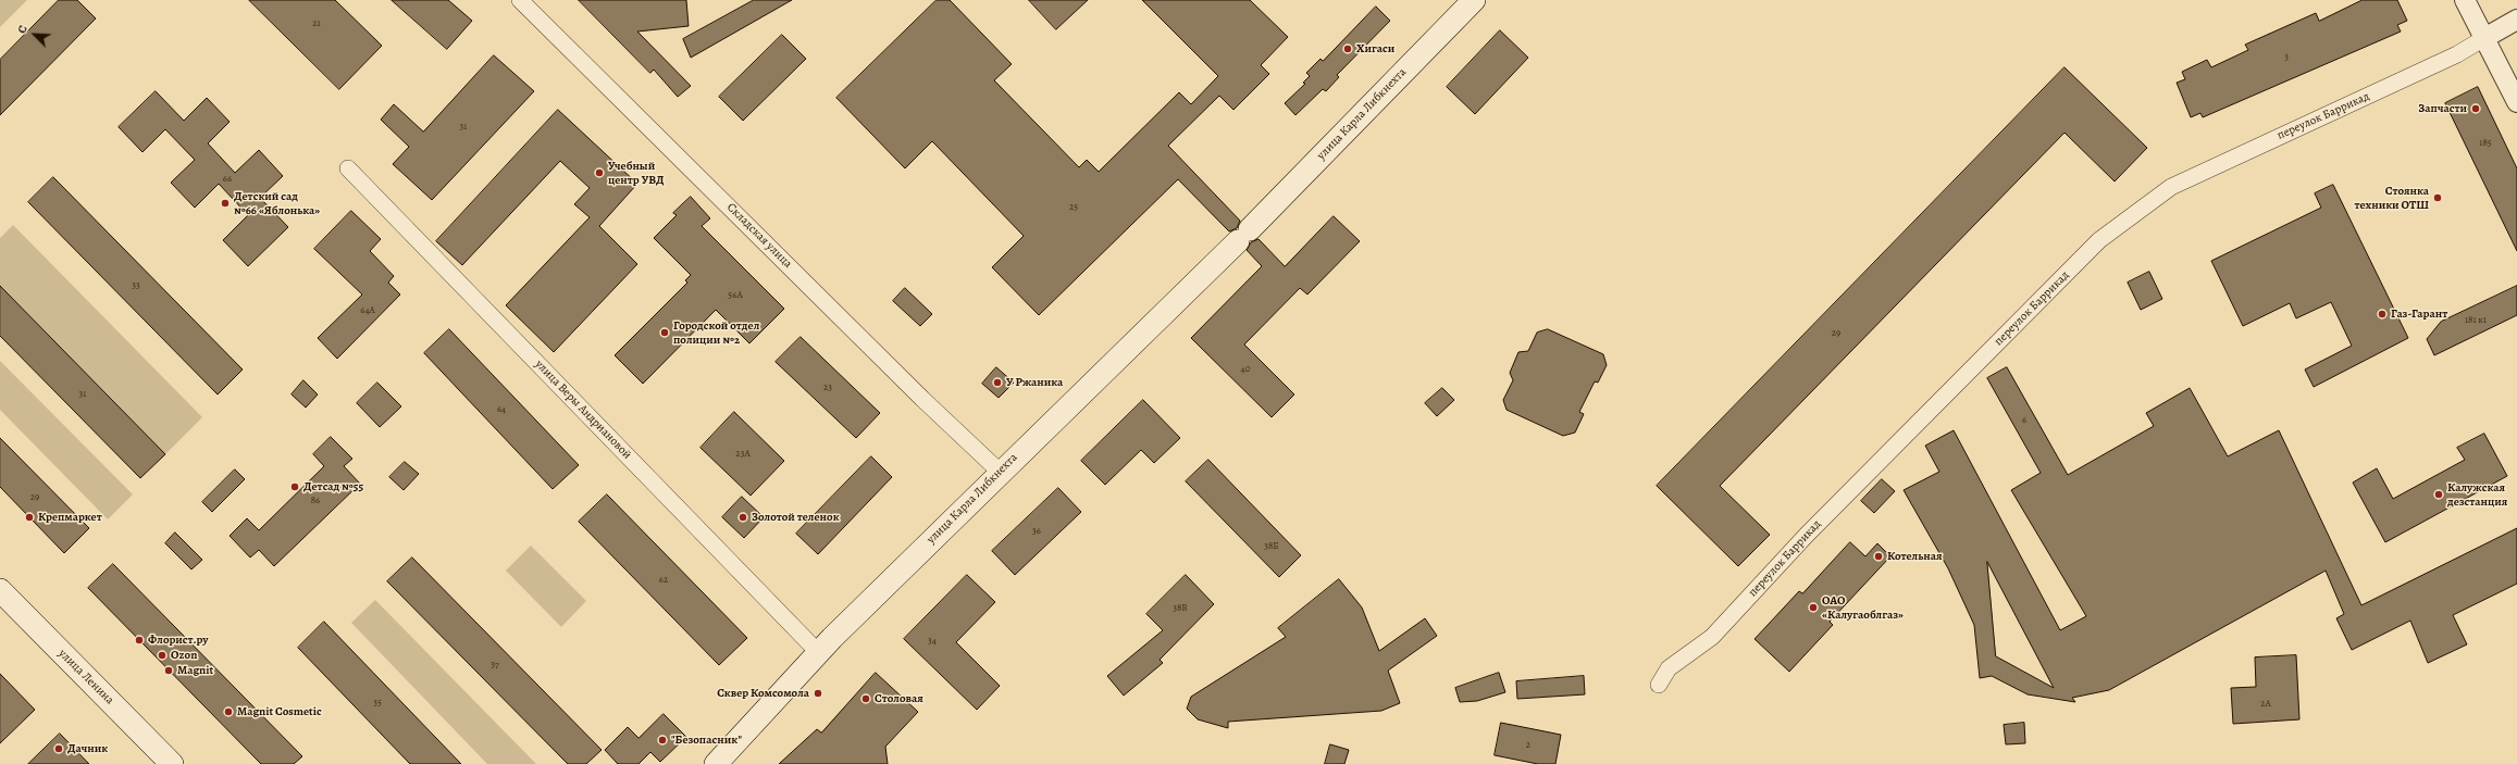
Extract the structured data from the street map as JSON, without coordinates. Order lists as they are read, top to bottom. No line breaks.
{"streets":{"main road":["улица Карла Либкнехта","улица Ленина"],"street":["переулок Баррикад","Складская улица","улица Веры Андриановой"]},"crossings":[["улица Карла Либкнехта","Складская улица"],["улица Карла Либкнехта","улица Веры Андриановой"]],"places":["Хигаси","Запчасти","Учебный центр УВД","Стоянка техники ОТШ","Детский сад №66 «Яблонька»","Газ-Гарант","Городской отдел полиции №2","У Ржаника","Детсад №55","Калужская дезстанция","Крепмаркет","Золотой теленок","Котельная","ОАО «Калугаоблгаз»","Флорист.ру","Ozon","Magnit","Сквер Комсомола","Столовая","Magnit Cosmetic","\"Безопасник\"","Дачник"],"house_numbers":["21","3","31","185","66","25","33","56А","64А","181 к1","29","40","23","31","64","6","23А","29","86","36","38Б","62","38В","34","37","35","2А","2"],"north":"top left"}
